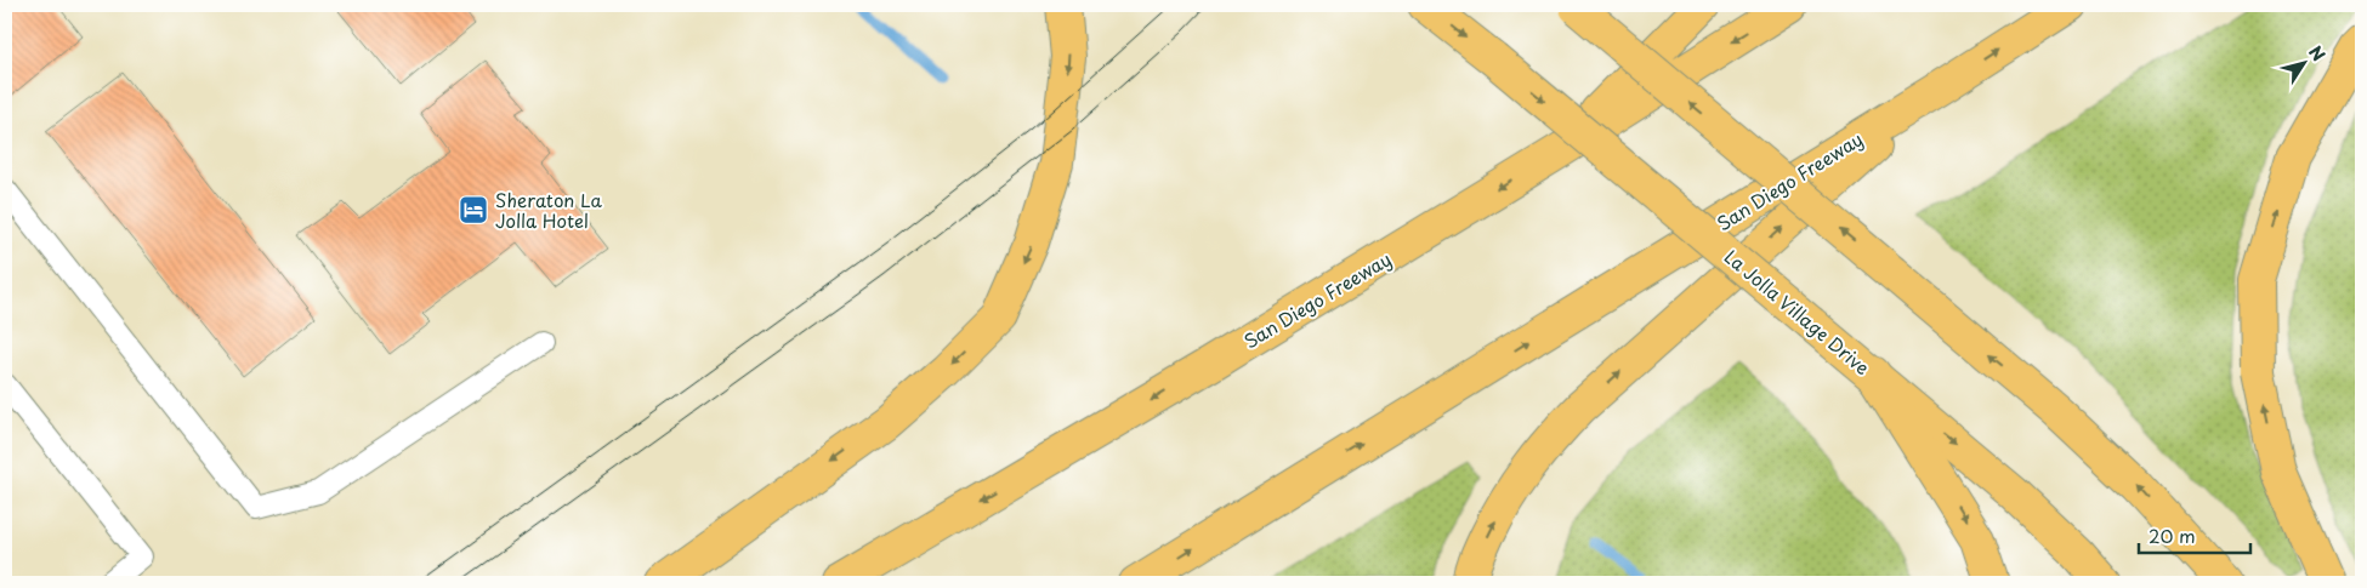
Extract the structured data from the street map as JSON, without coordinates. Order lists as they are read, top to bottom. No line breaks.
{"streets":{"main road":["San Diego Freeway","La Jolla Village Drive"]},"places":{"hotel":["Sheraton La Jolla Hotel"]},"scale_bar":"20 m","north":"top right"}
